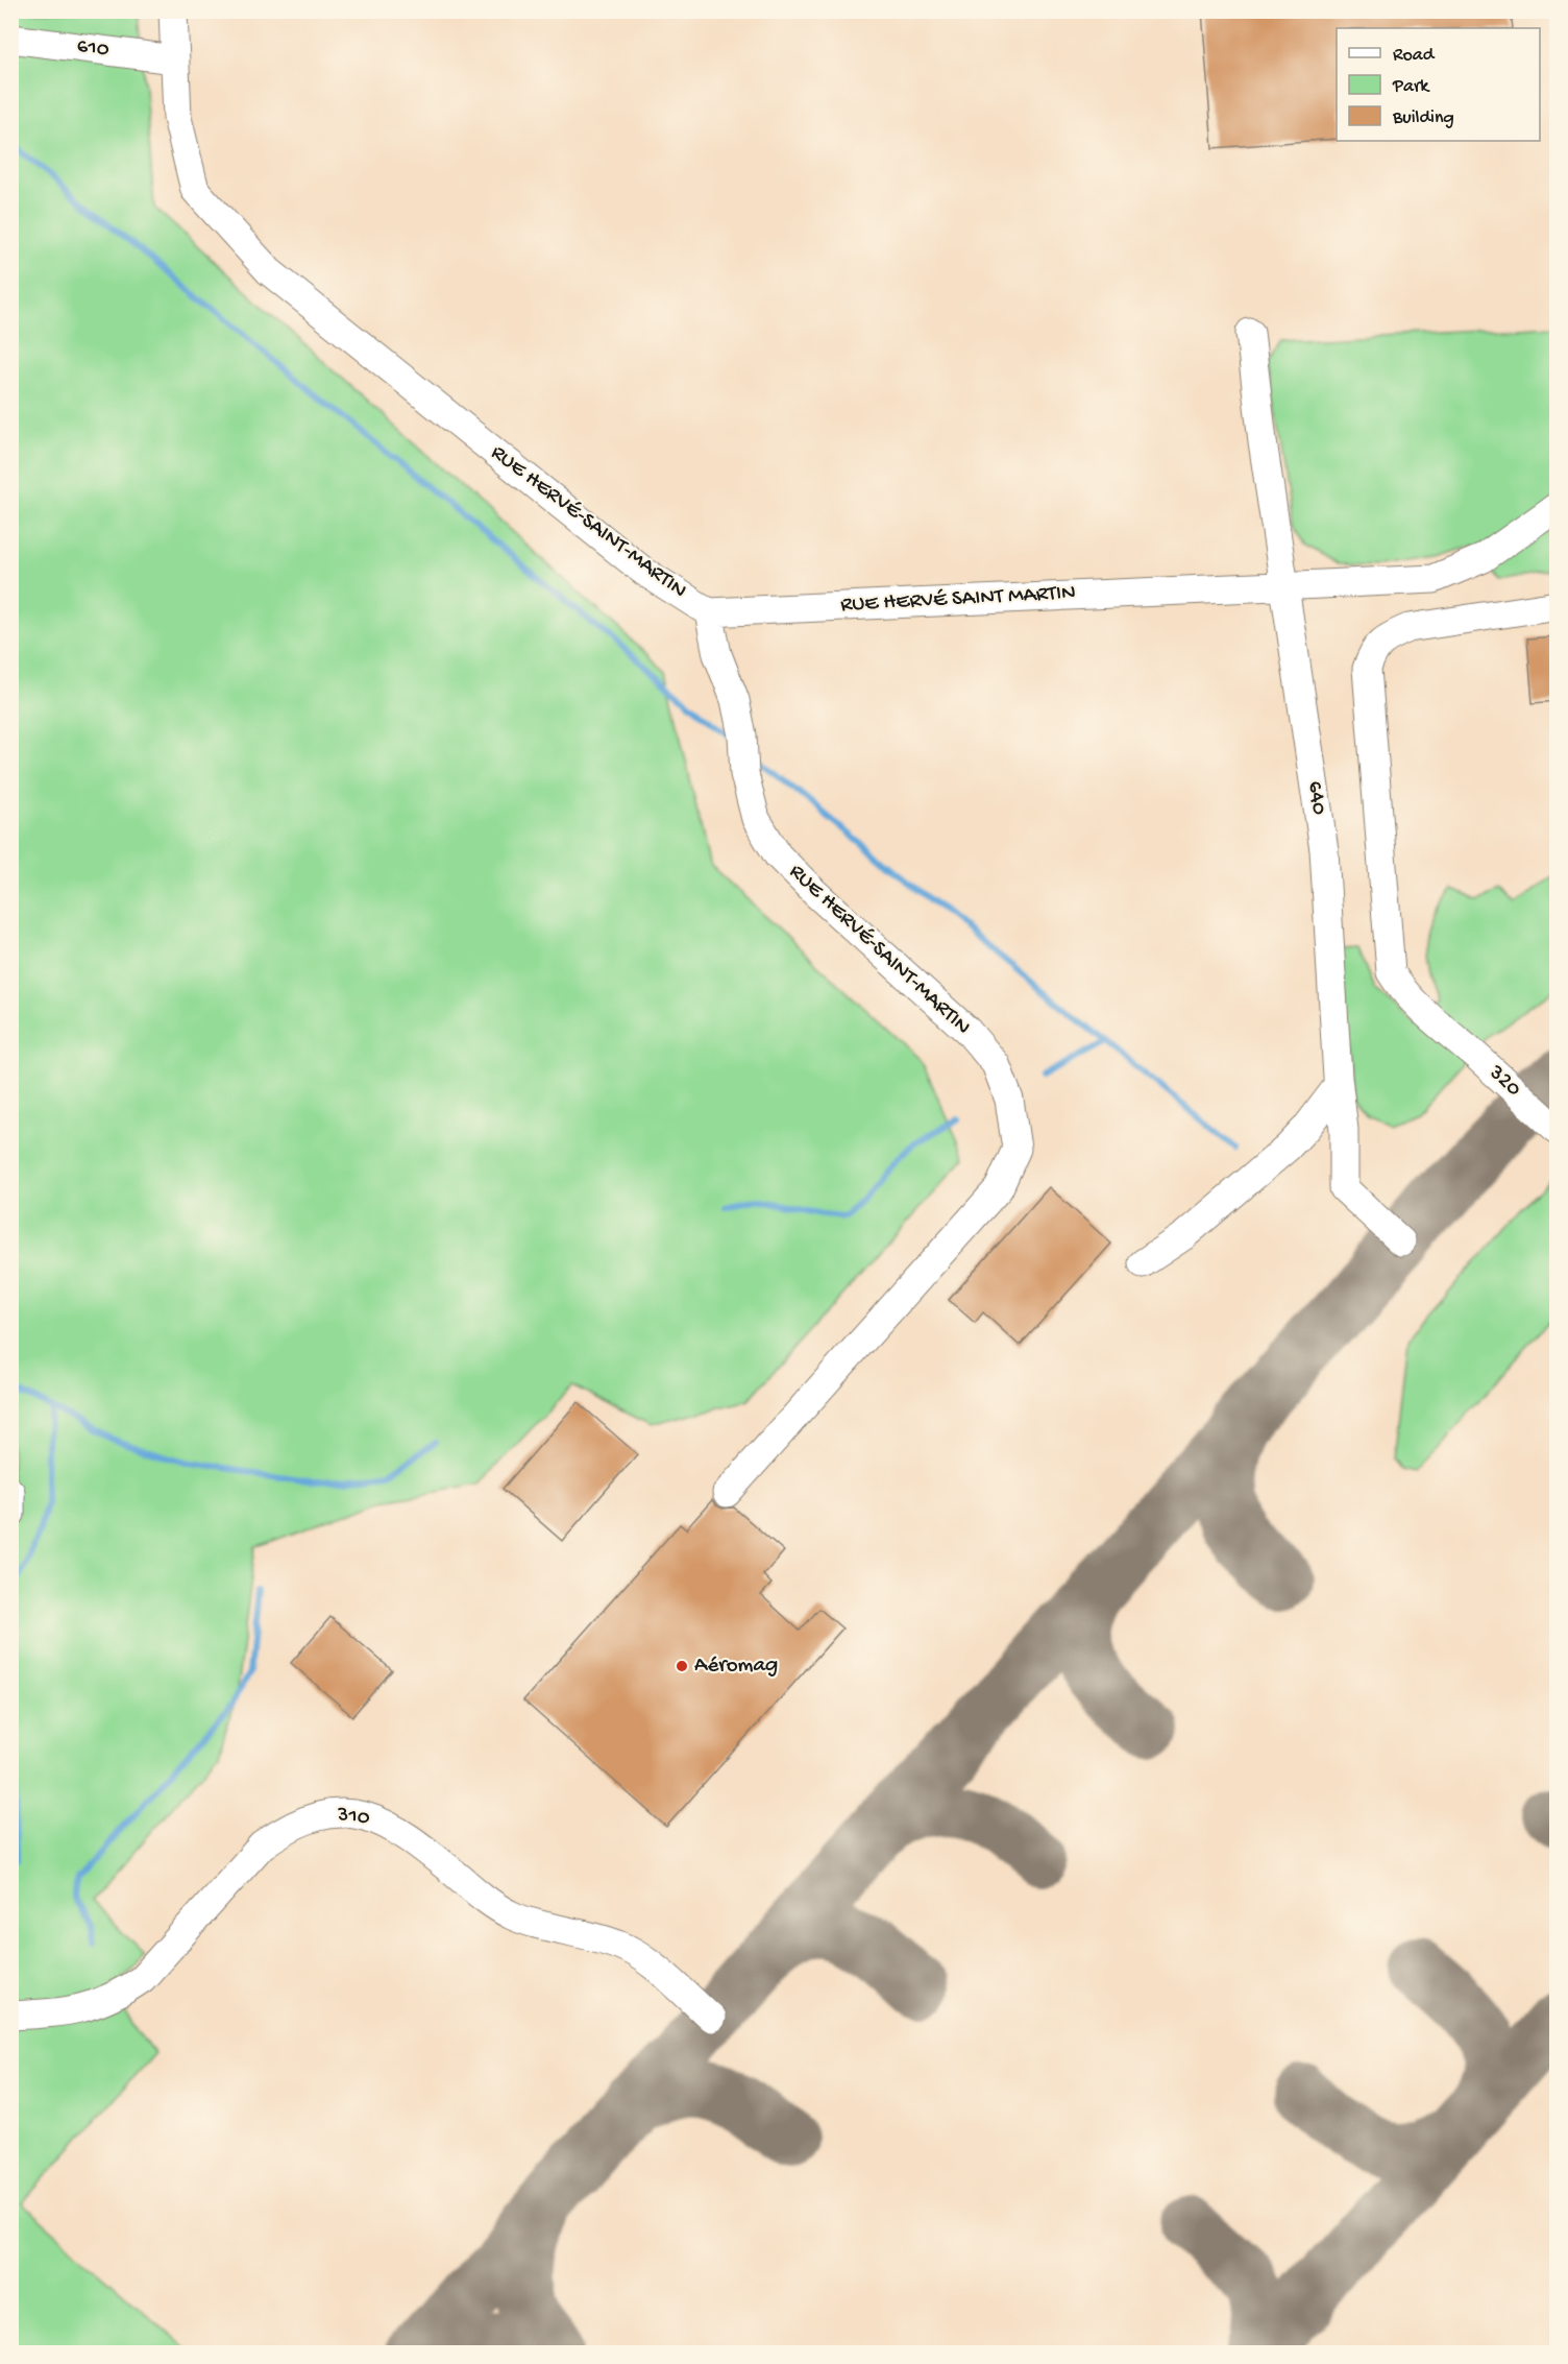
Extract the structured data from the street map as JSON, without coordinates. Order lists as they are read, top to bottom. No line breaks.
{"streets":{"lane":["610","RUE HERVÉ-SAINT-MARTIN","RUE HERVÉ SAINT MARTIN","640","320","310"]},"crossings":[["610","RUE HERVÉ-SAINT-MARTIN"],["RUE HERVÉ-SAINT-MARTIN","RUE HERVÉ SAINT MARTIN"],["RUE HERVÉ SAINT MARTIN","640"]],"places":["Aéromag"],"legend":["Road","Park","Building"]}
